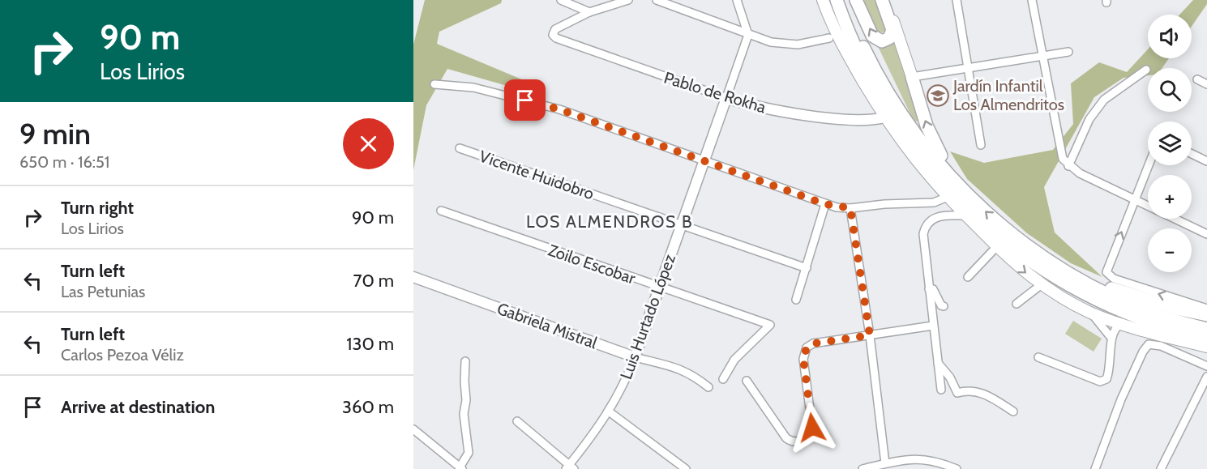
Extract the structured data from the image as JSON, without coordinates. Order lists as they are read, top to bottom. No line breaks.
{"streets":{"street":["Pablo de Rokha","Vicente Huidobro","Zoilo Escobar","Luis Hurtado López","Gabriela Mistral"]},"crossings":[["Pablo de Rokha","Luis Hurtado López"],["Vicente Huidobro","Luis Hurtado López"],["Zoilo Escobar","Luis Hurtado López"],["Luis Hurtado López","Gabriela Mistral"]],"districts":["LOS ALMENDROS B"],"places":{"school or university":["Jardín Infantil Los Almendritos"]},"page":{"turn":["90 m","Los Lirios"],"map_buttons":["+","−"],"heading":["9 min","650 m · 16:51"],"list":[{"name":"Turn right","note":"Los Lirios","value":"90 m"},{"name":"Turn left","note":"Las Petunias","value":"70 m"},{"name":"Turn left","note":"Carlos Pezoa Véliz","value":"130 m"},{"name":"Arrive at destination","value":"360 m"}]}}
